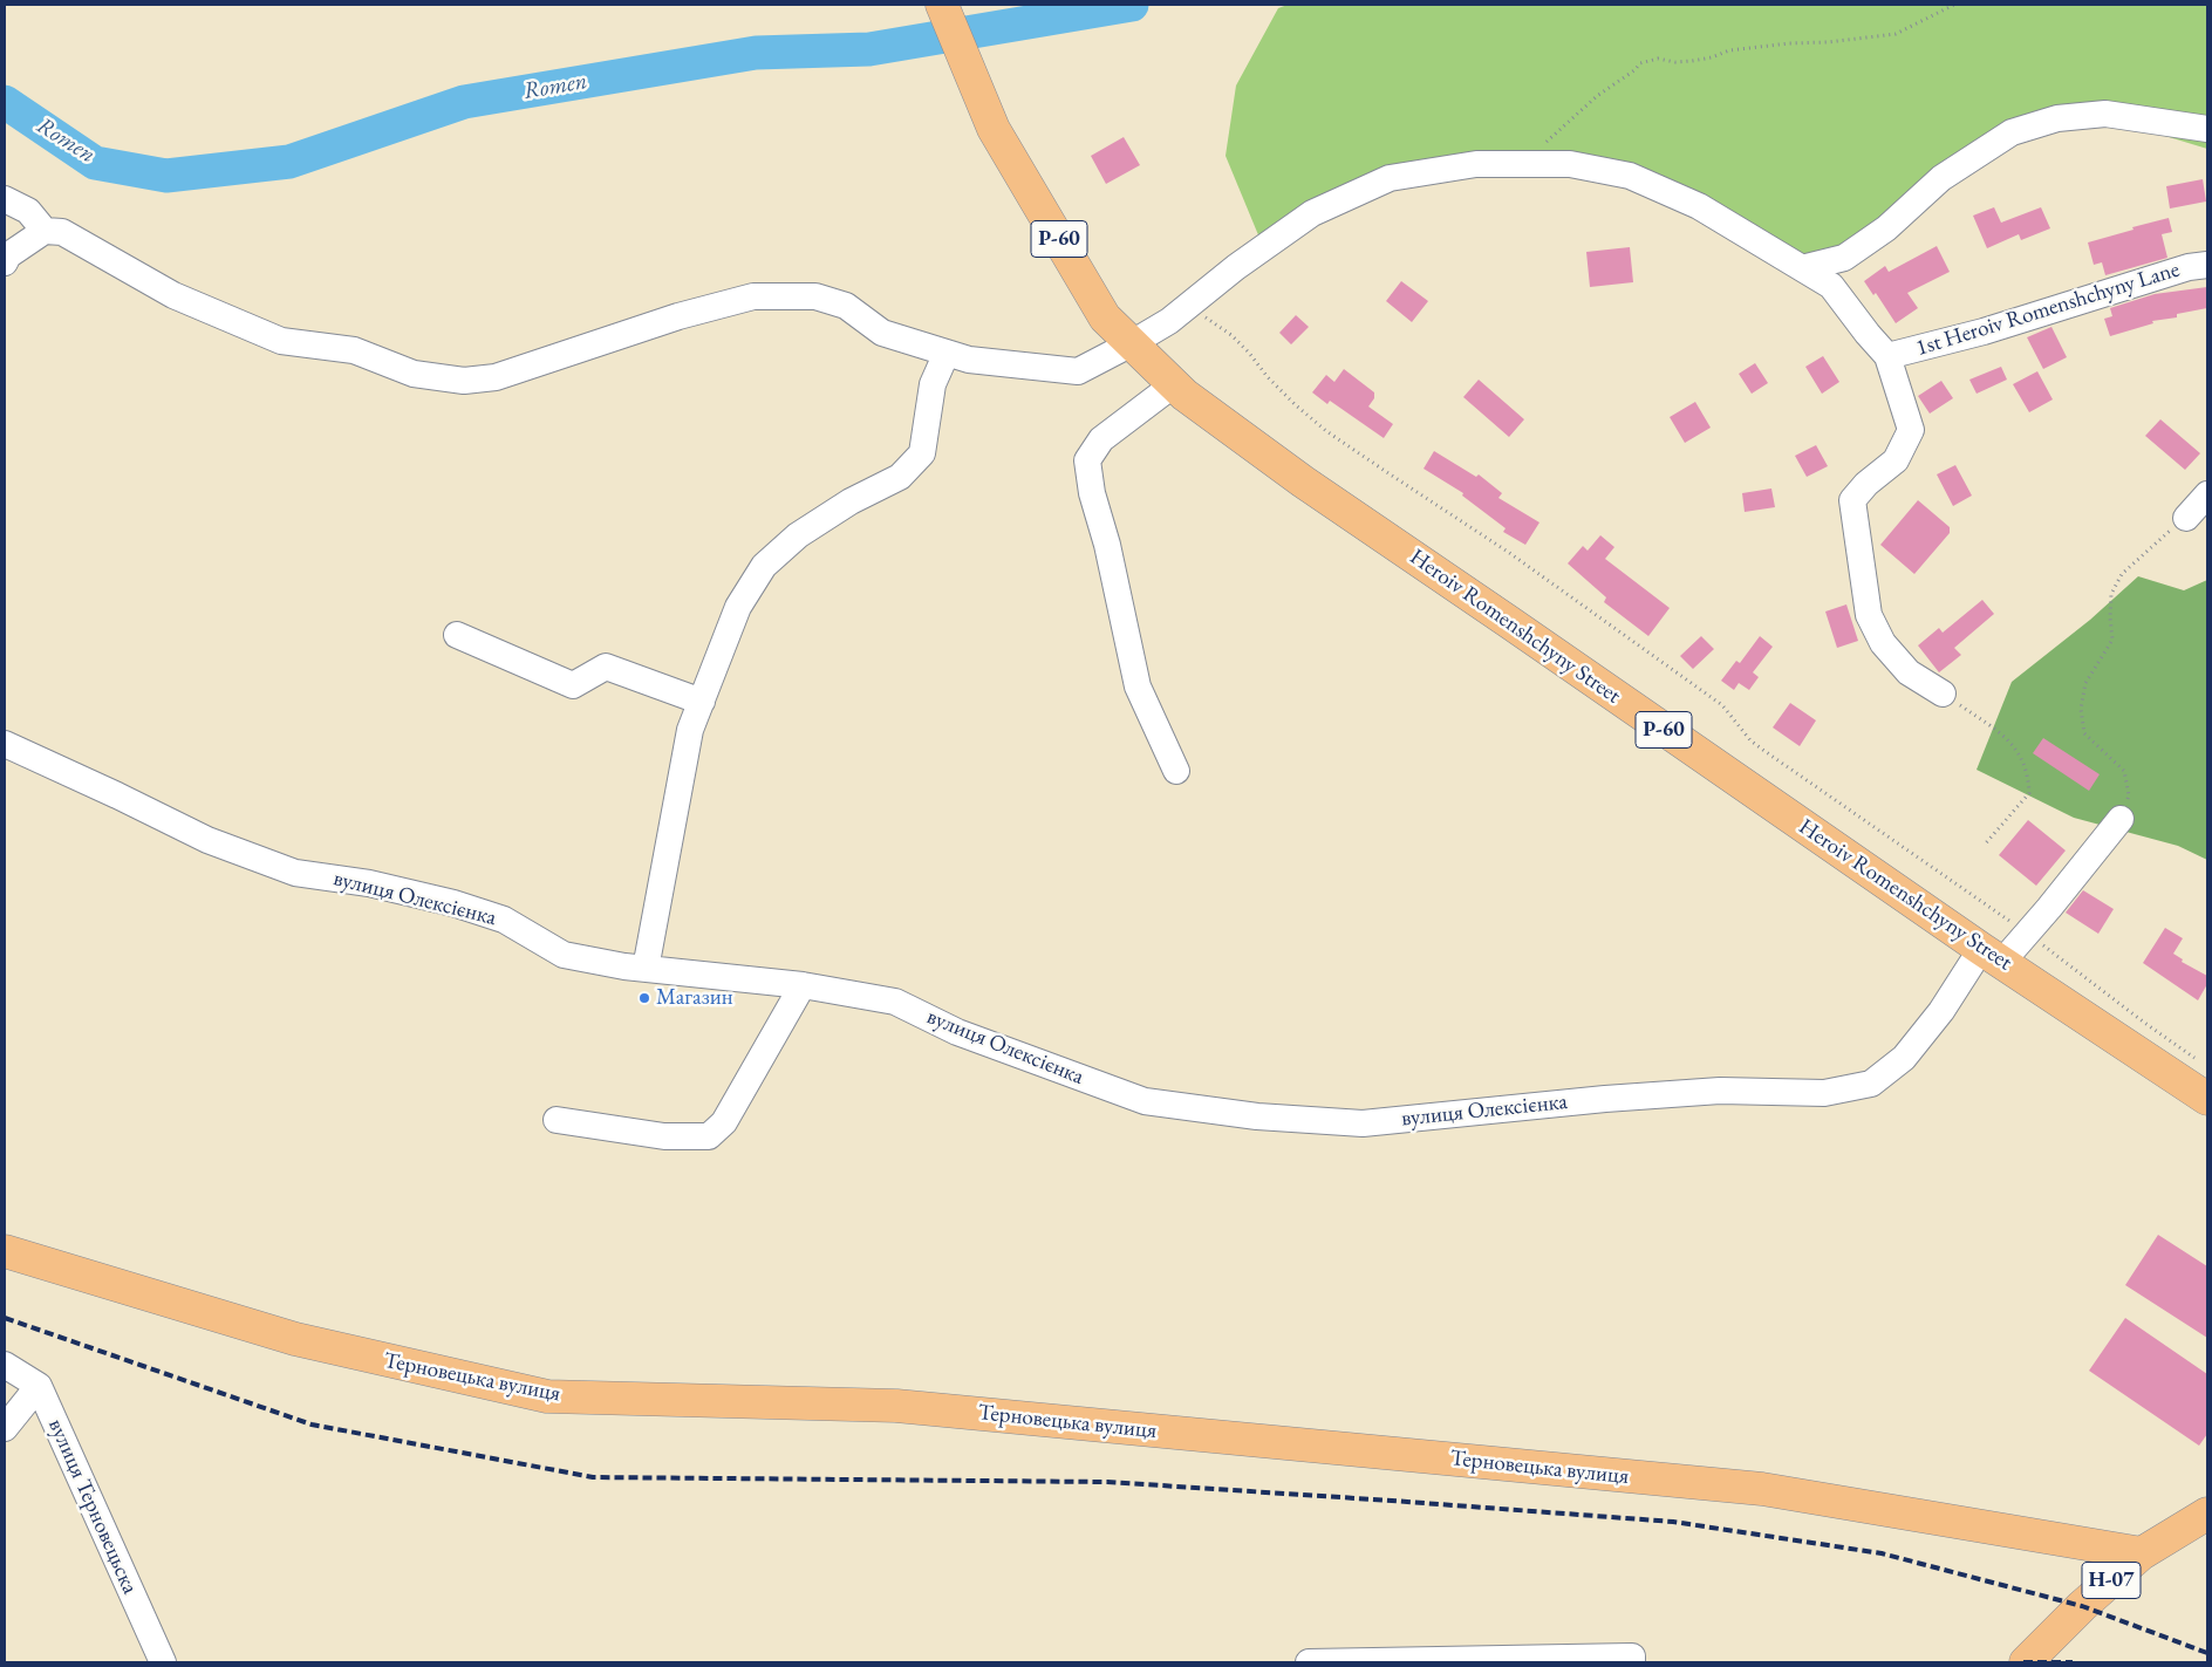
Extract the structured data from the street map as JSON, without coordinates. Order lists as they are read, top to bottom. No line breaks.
{"streets":{"main road":["Р-60","Heroiv Romenshchyny Street","Терновецька вулиця","Н-07"],"street":["1st Heroiv Romenshchyny Lane","вулиця Олексієнка","вулиця Терновецьска"]},"crossings":[["1st Heroiv Romenshchyny Lane","Heroiv Romenshchyny Street"],["Heroiv Romenshchyny Street","вулиця Олексієнка"],["Терновецька вулиця","Н-07"]],"water":["Romen"],"places":["Магазин"]}
